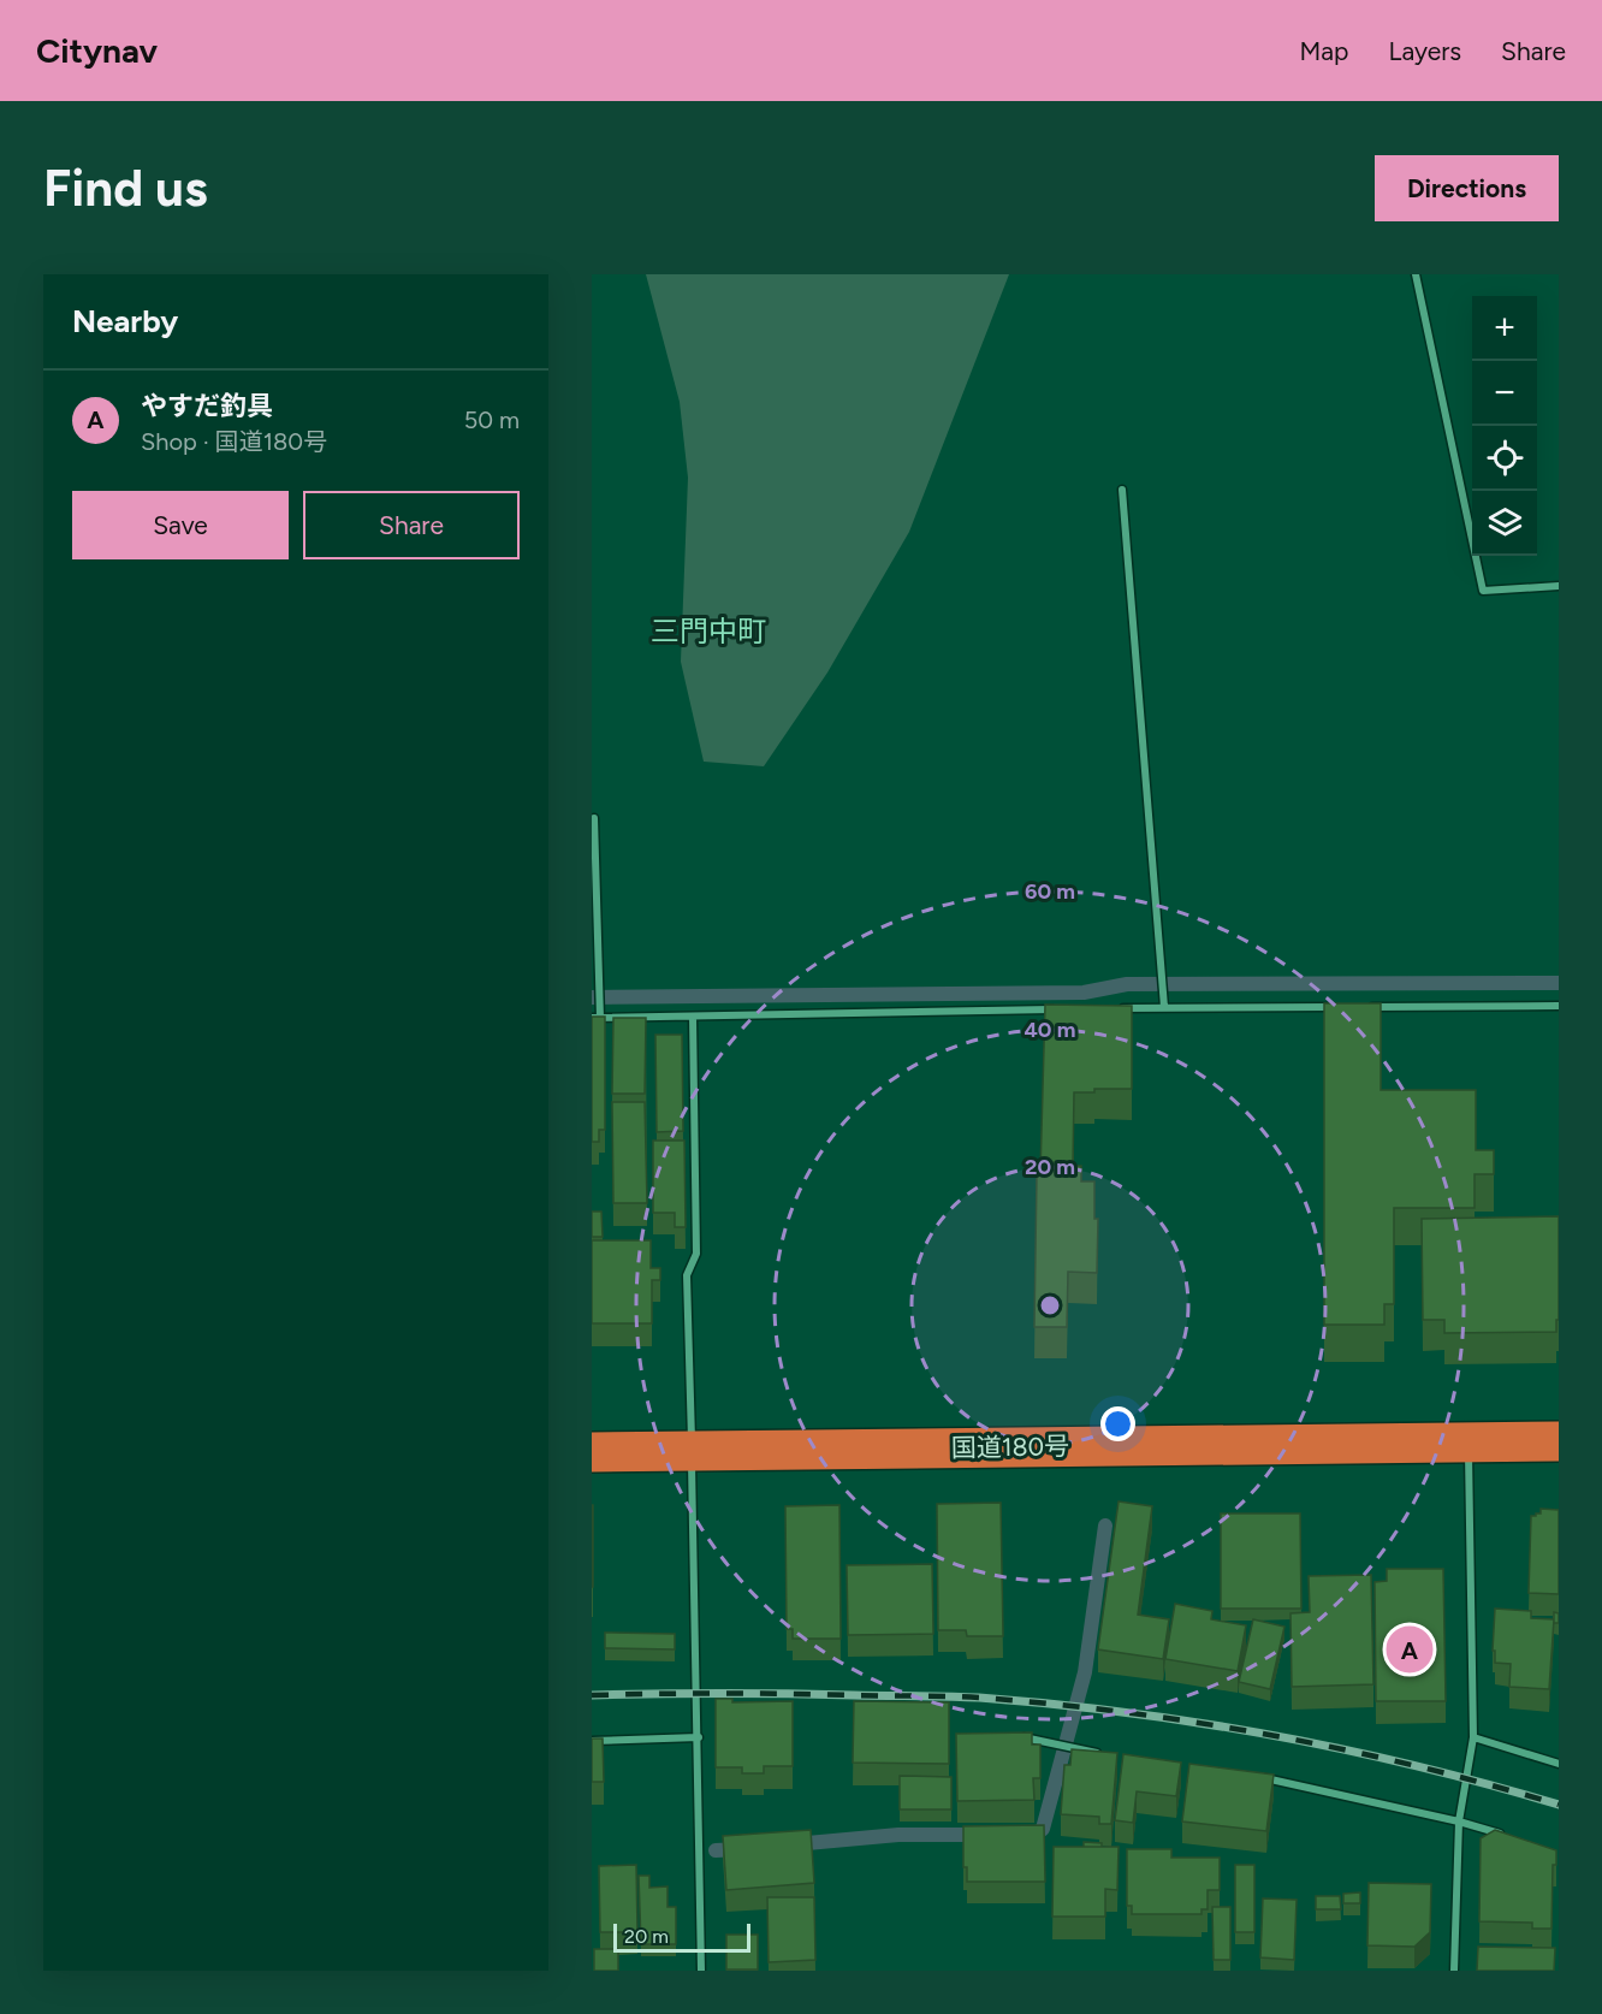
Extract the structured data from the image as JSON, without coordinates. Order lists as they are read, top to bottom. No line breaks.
{"streets":{"highway":["国道180号"]},"districts":["三門中町"],"scale_bar":"20 m","page":{"header":"Citynav","nav":["Map","Layers","Share"],"buttons":["Directions",["Save","Share"]],"title":"Find us","heading":"Nearby","map_buttons":["+","−"],"list":[{"mark":"A","name":"やすだ釣具","note":"Shop · 国道180号","value":"50 m"}],"pins":"A","scale":"20 m"},"rings":["60 m","40 m","20 m"]}
